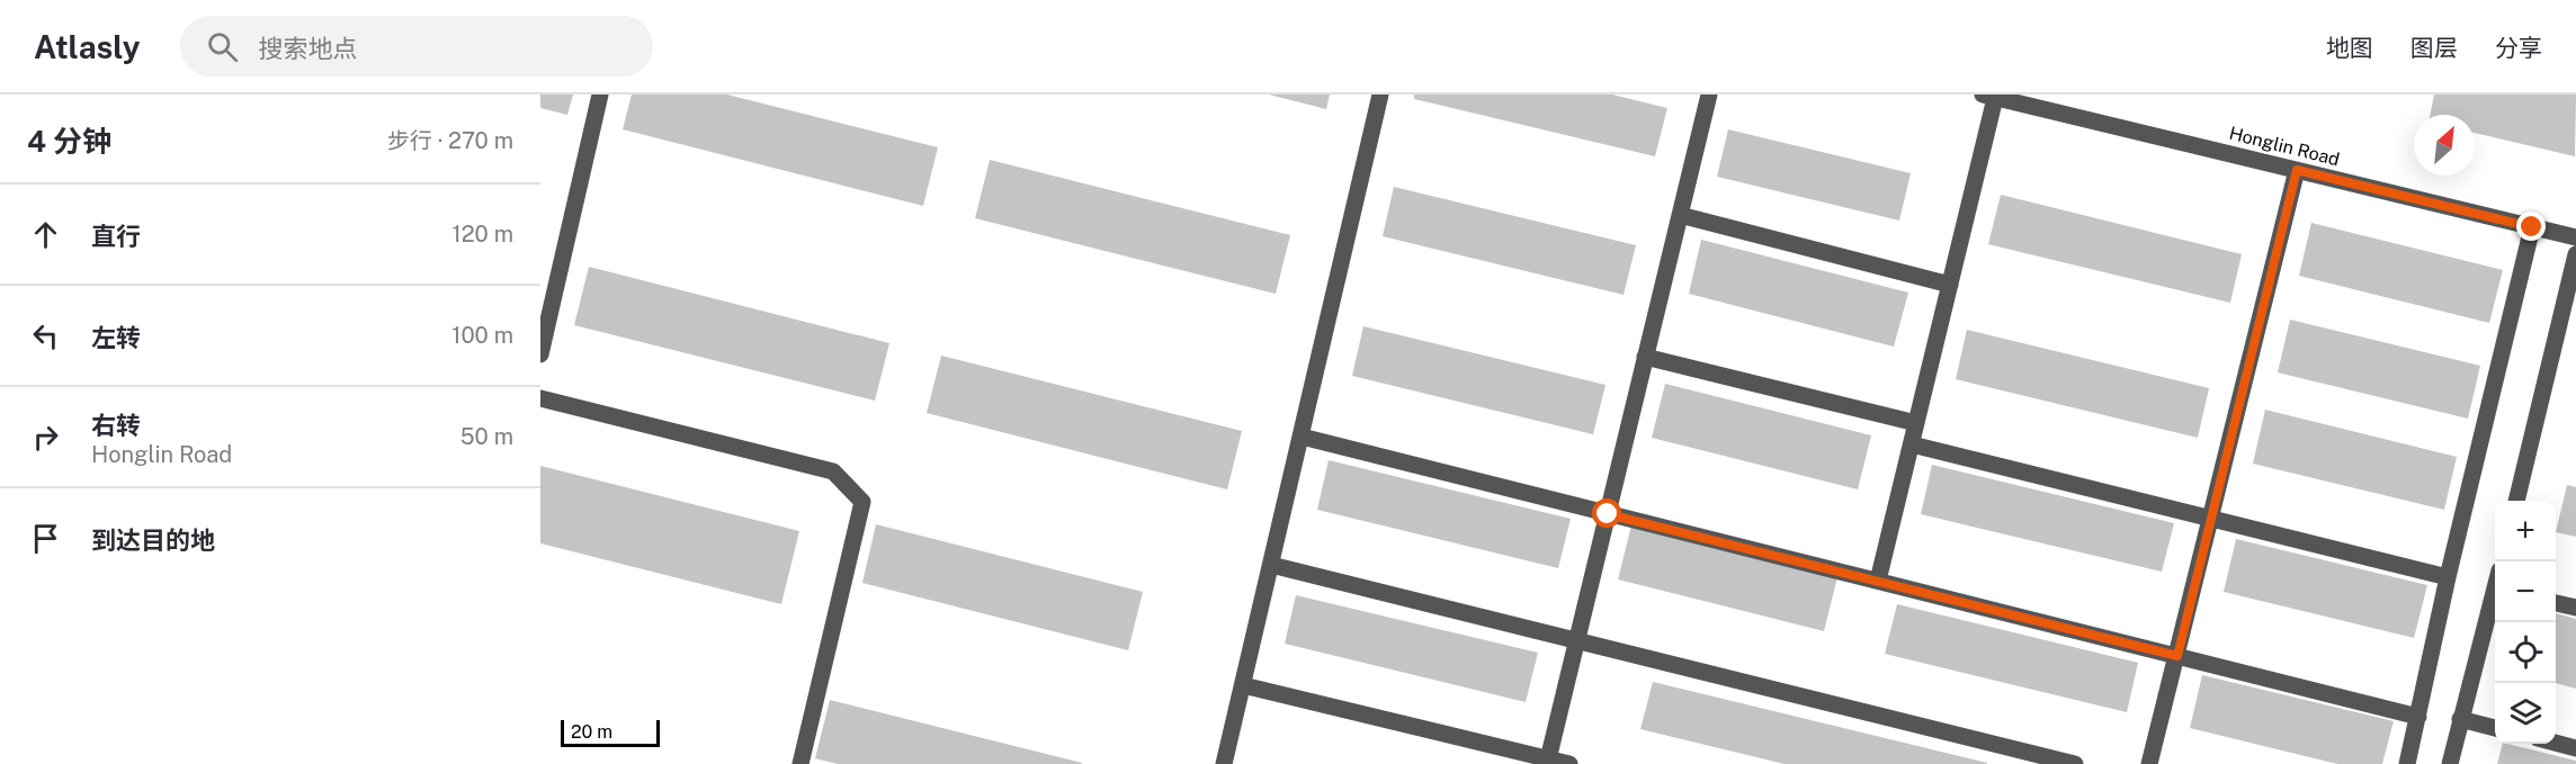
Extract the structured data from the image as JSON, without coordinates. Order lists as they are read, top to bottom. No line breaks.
{"streets":{"street":["Honglin Road"]},"scale_bar":"20 m","north":"top right","page":{"header":"Atlasly","search":"搜索地点","nav":["地图","图层","分享"],"heading":["4 分钟","步行 · 270 m"],"list":[["直行","120 m"],["左转","100 m"],["右转","Honglin Road","50 m"],"到达目的地"],"map_buttons":["+","−"],"scale":"20 m"}}
